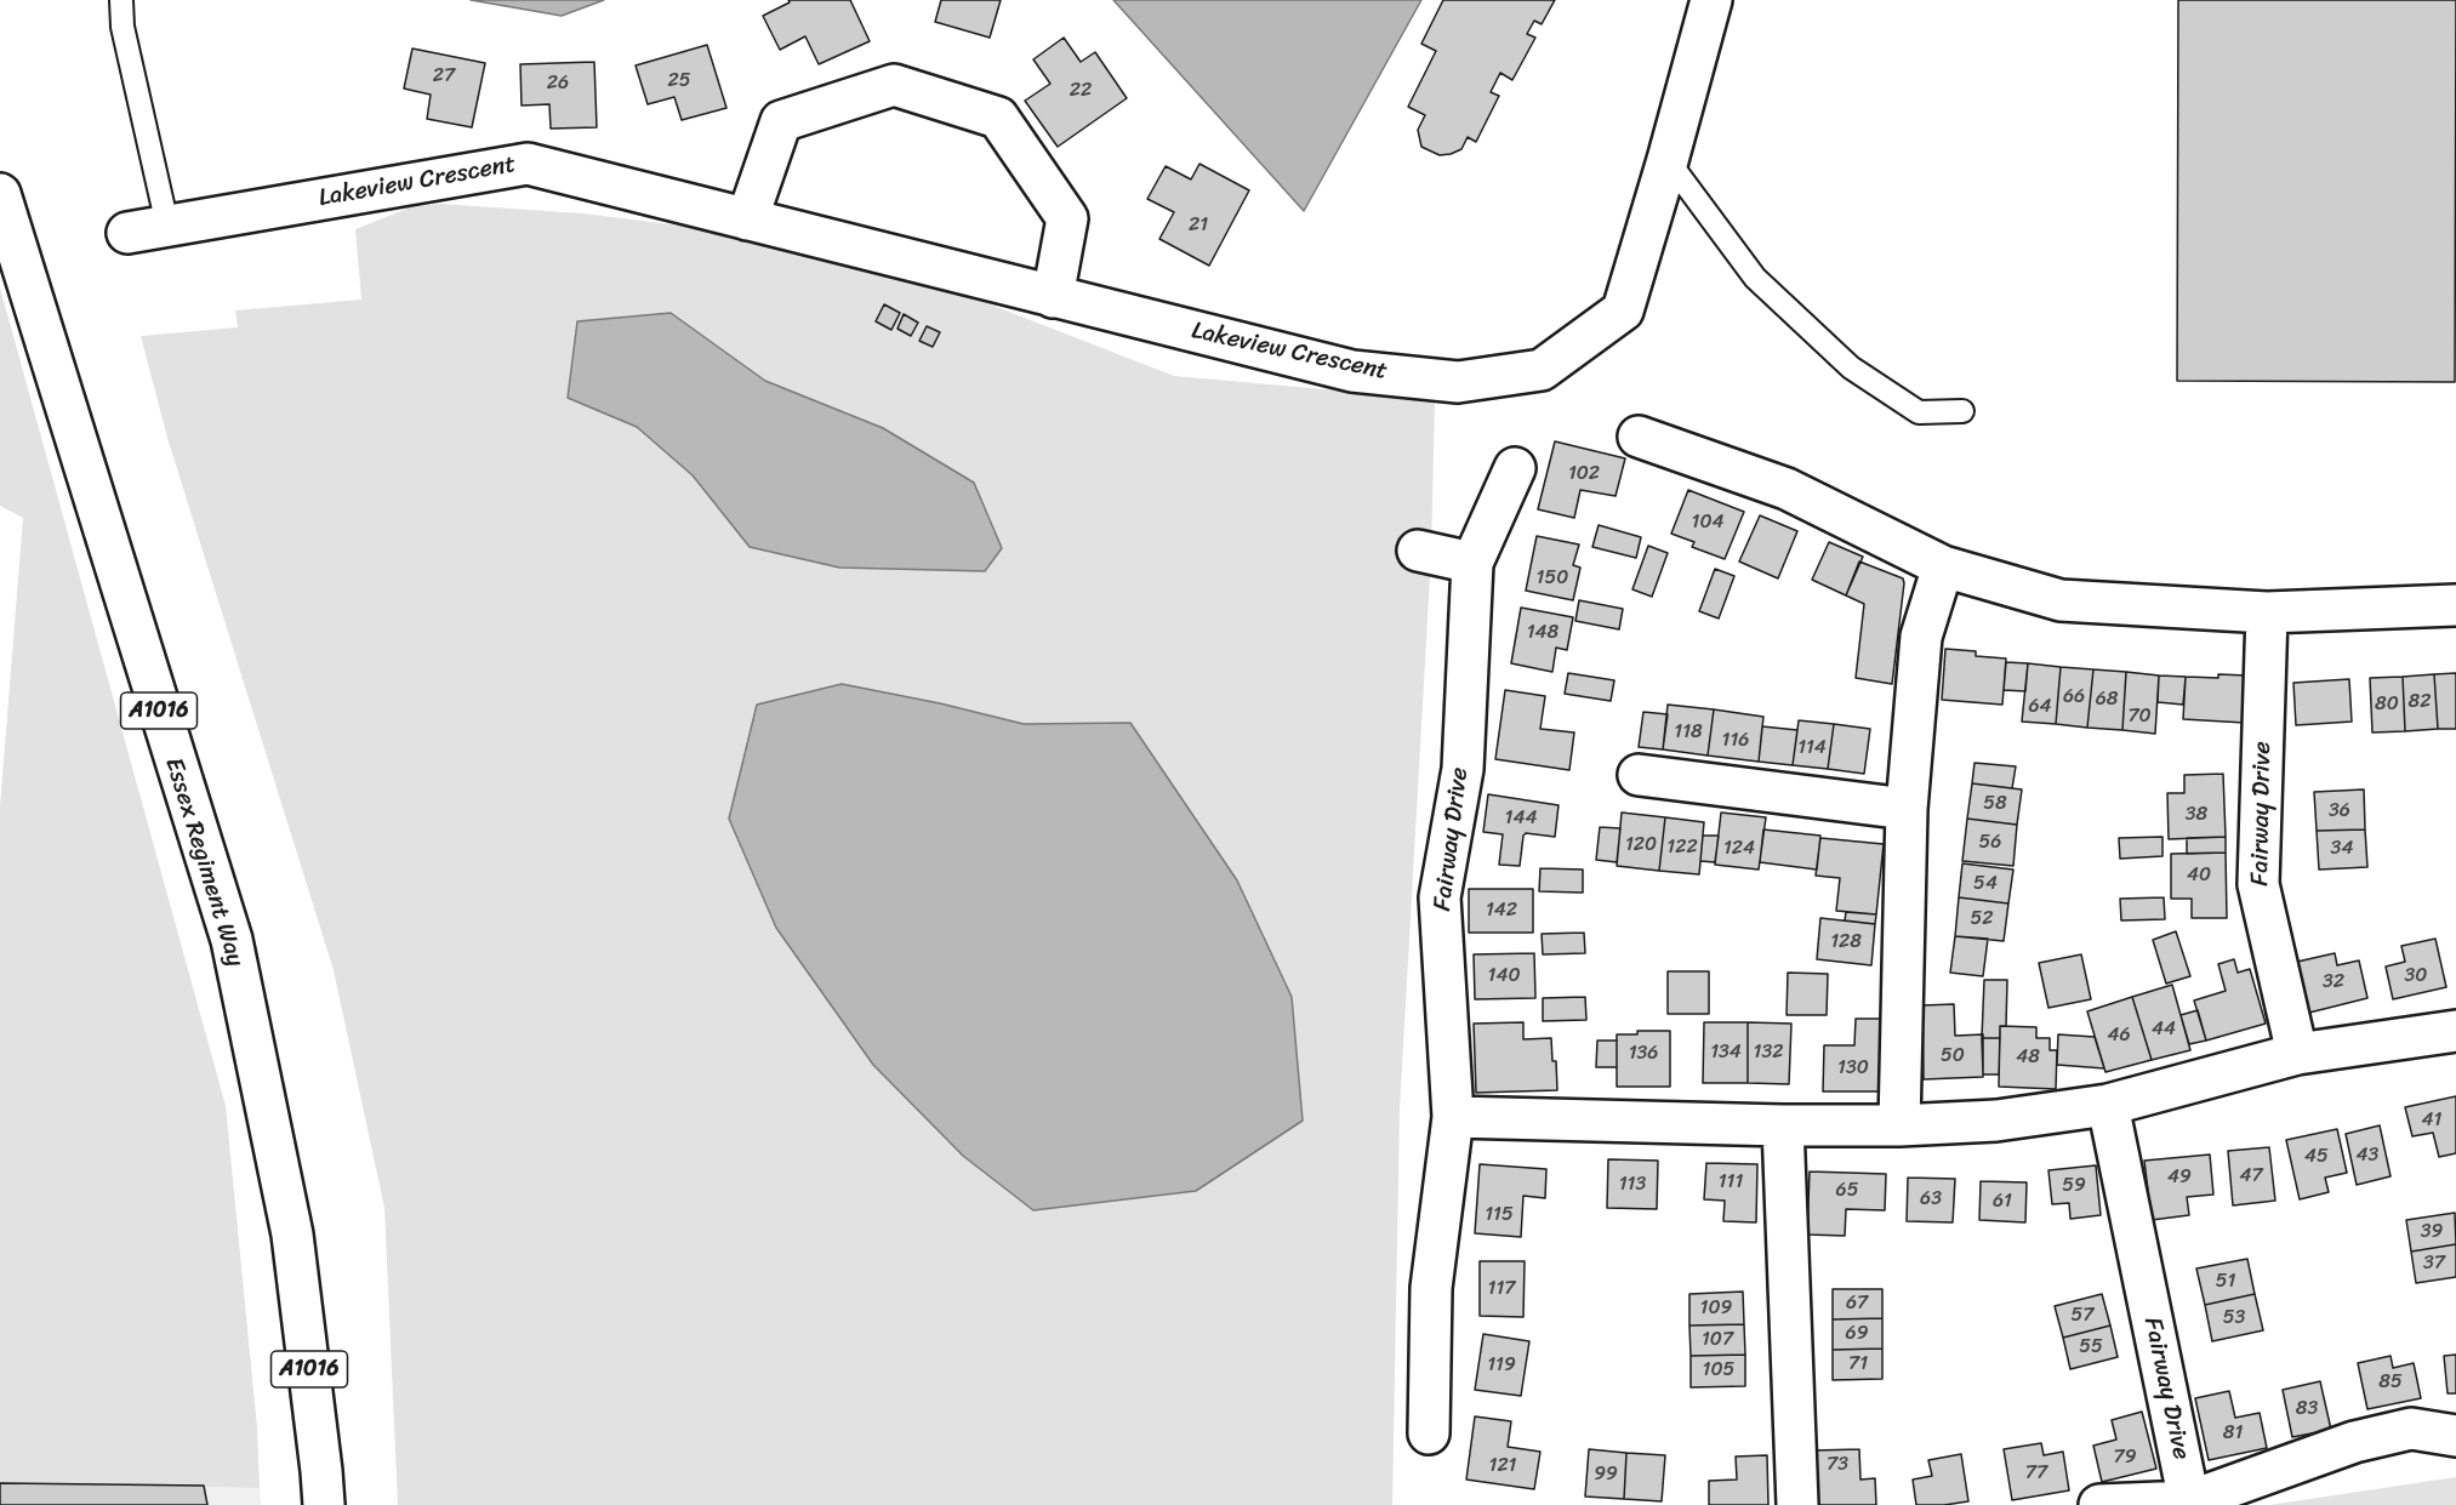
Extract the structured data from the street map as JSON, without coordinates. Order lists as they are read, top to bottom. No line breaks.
{"streets":{"street":["Lakeview Crescent","A1016","Fairway Drive","Essex Regiment Way"]},"house_numbers":["27","25","26","22","21","102","104","150","148","66","68","82","80","64","70","118","116","114","58","36","38","144","56","120","122","124","34","40","54","142","52","128","140","30","32","44","46","134","132","136","50","48","130","41","43","45","47","49","111","113","59","65","63","61","115","39","37","51","117","67","109","57","53","69","107","55","71","119","105","85","83","81","79","73","121","77","99"]}
